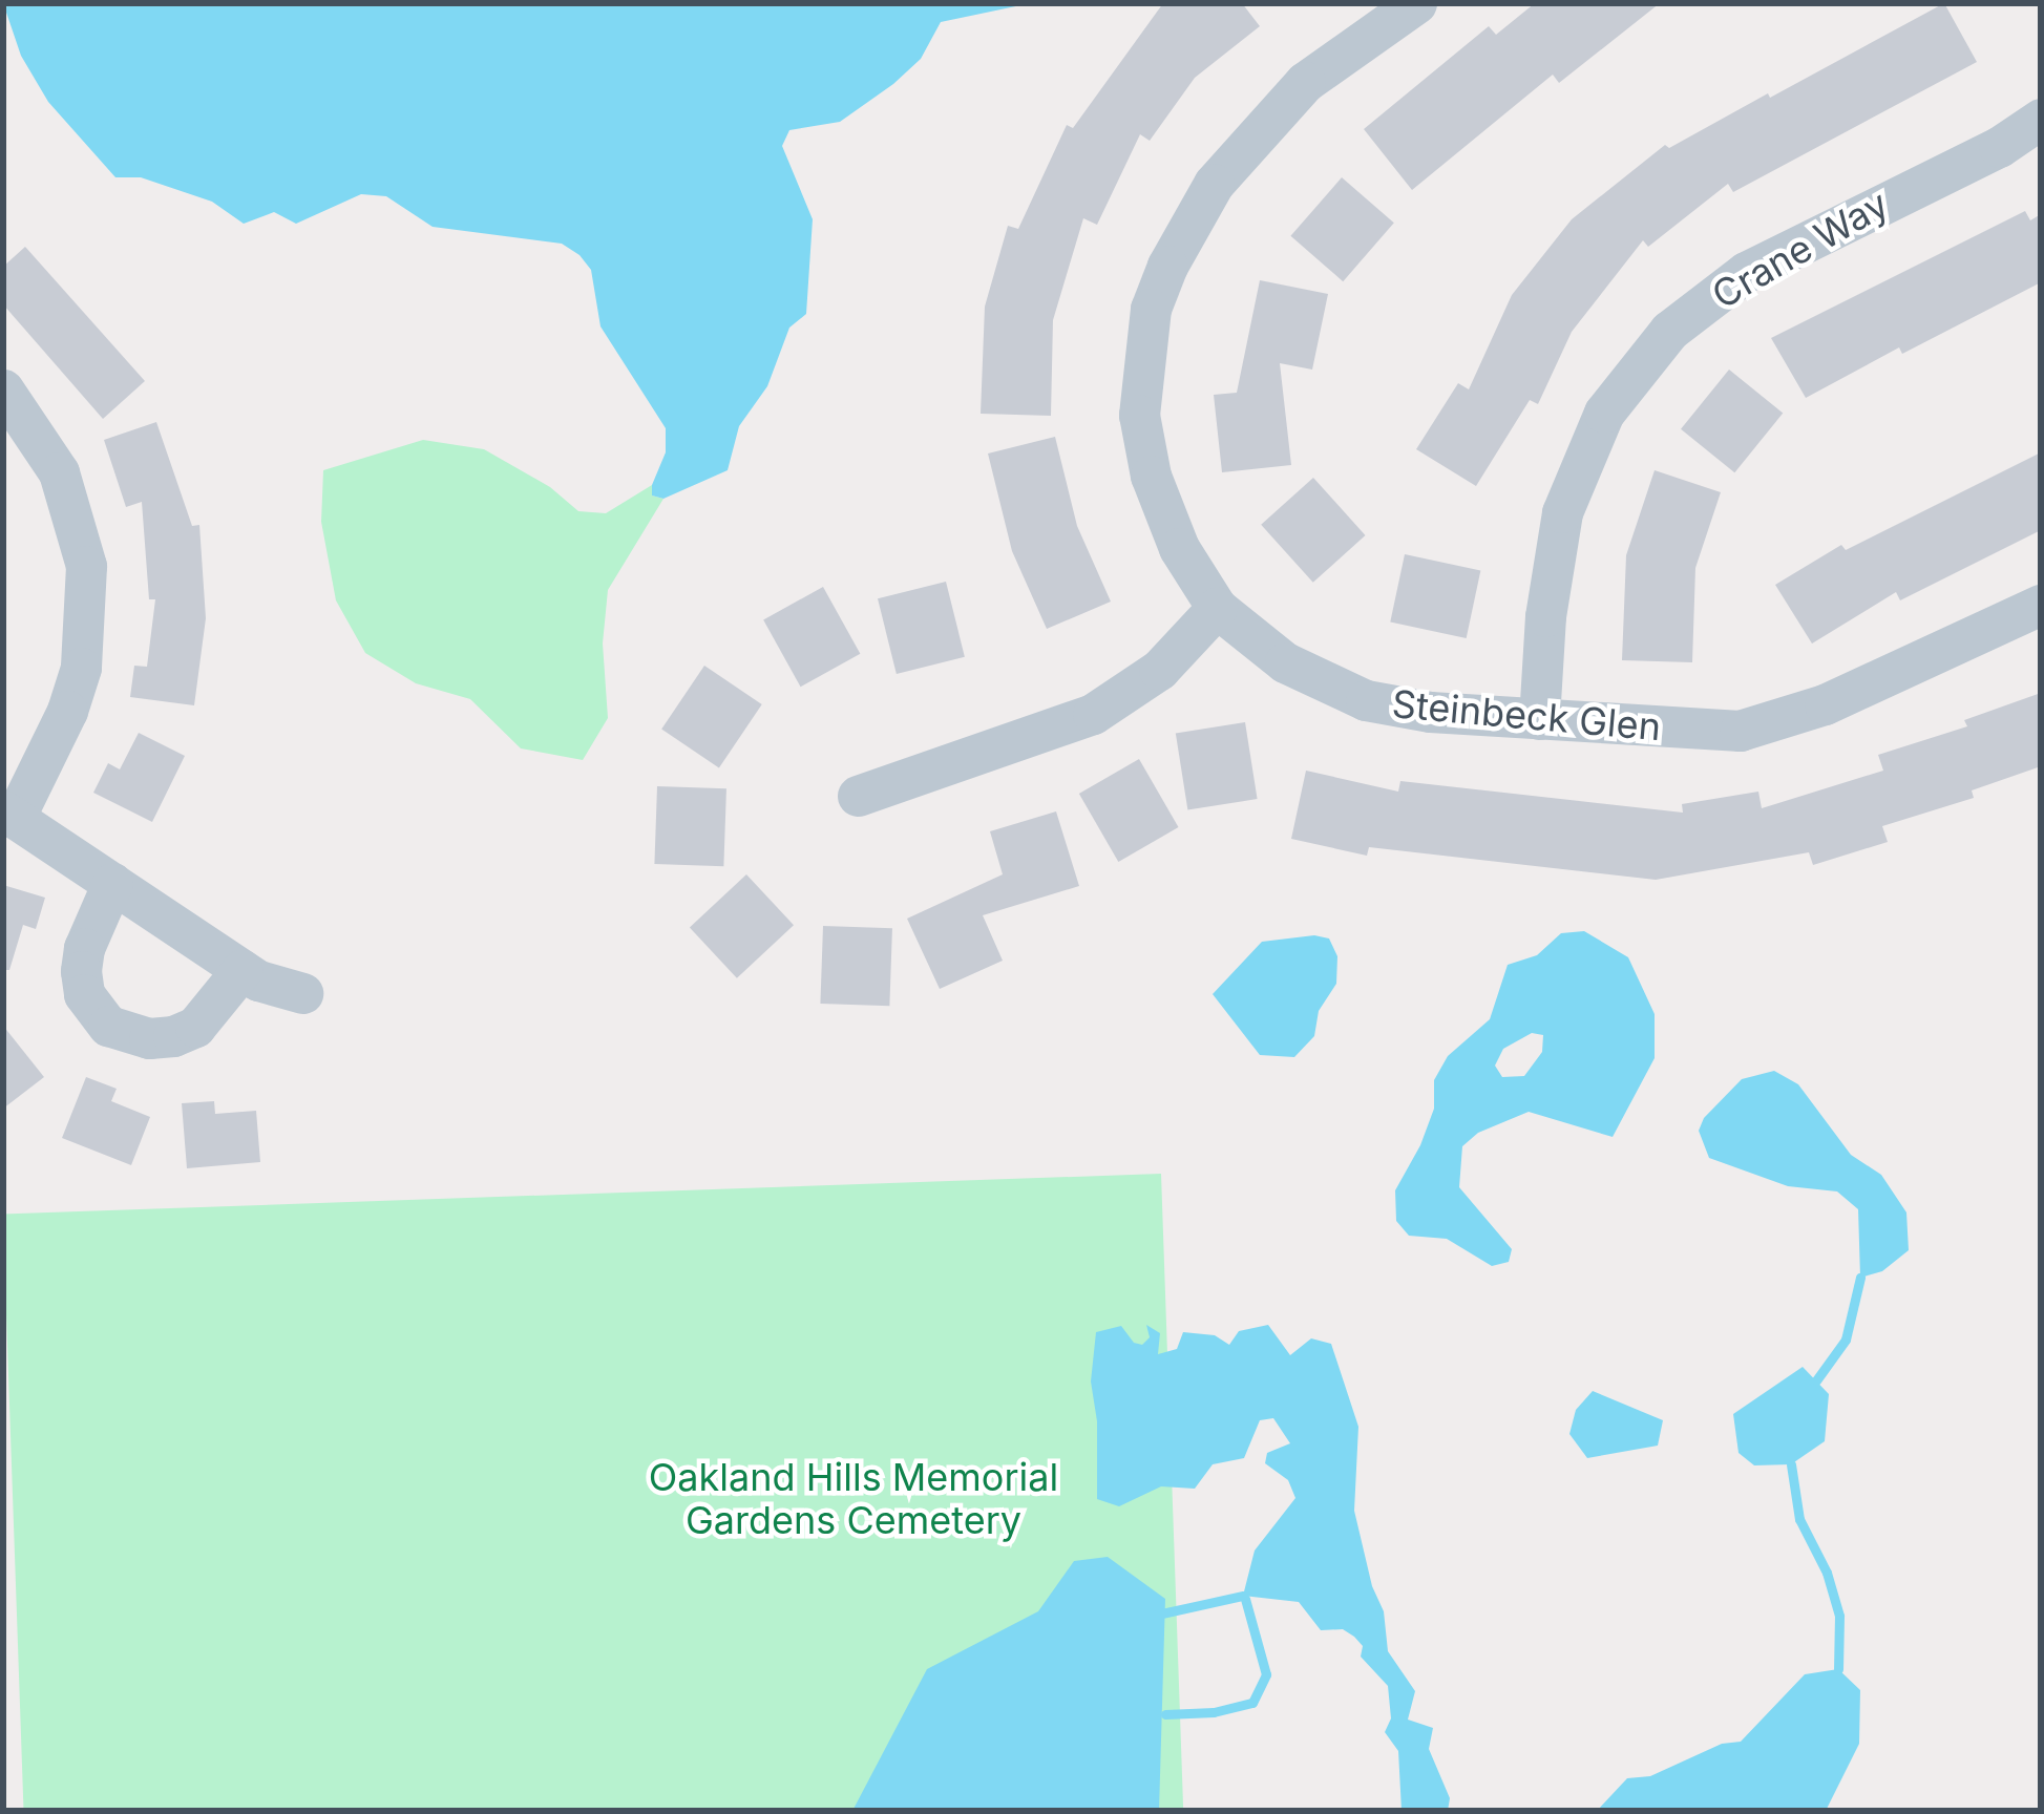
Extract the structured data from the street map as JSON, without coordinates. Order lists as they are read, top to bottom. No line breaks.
{"streets":{"street":["Crane Way","Steinbeck Glen"]},"crossings":[["Crane Way","Steinbeck Glen"]],"parks":["Oakland Hills Memorial Gardens Cemetery"]}
